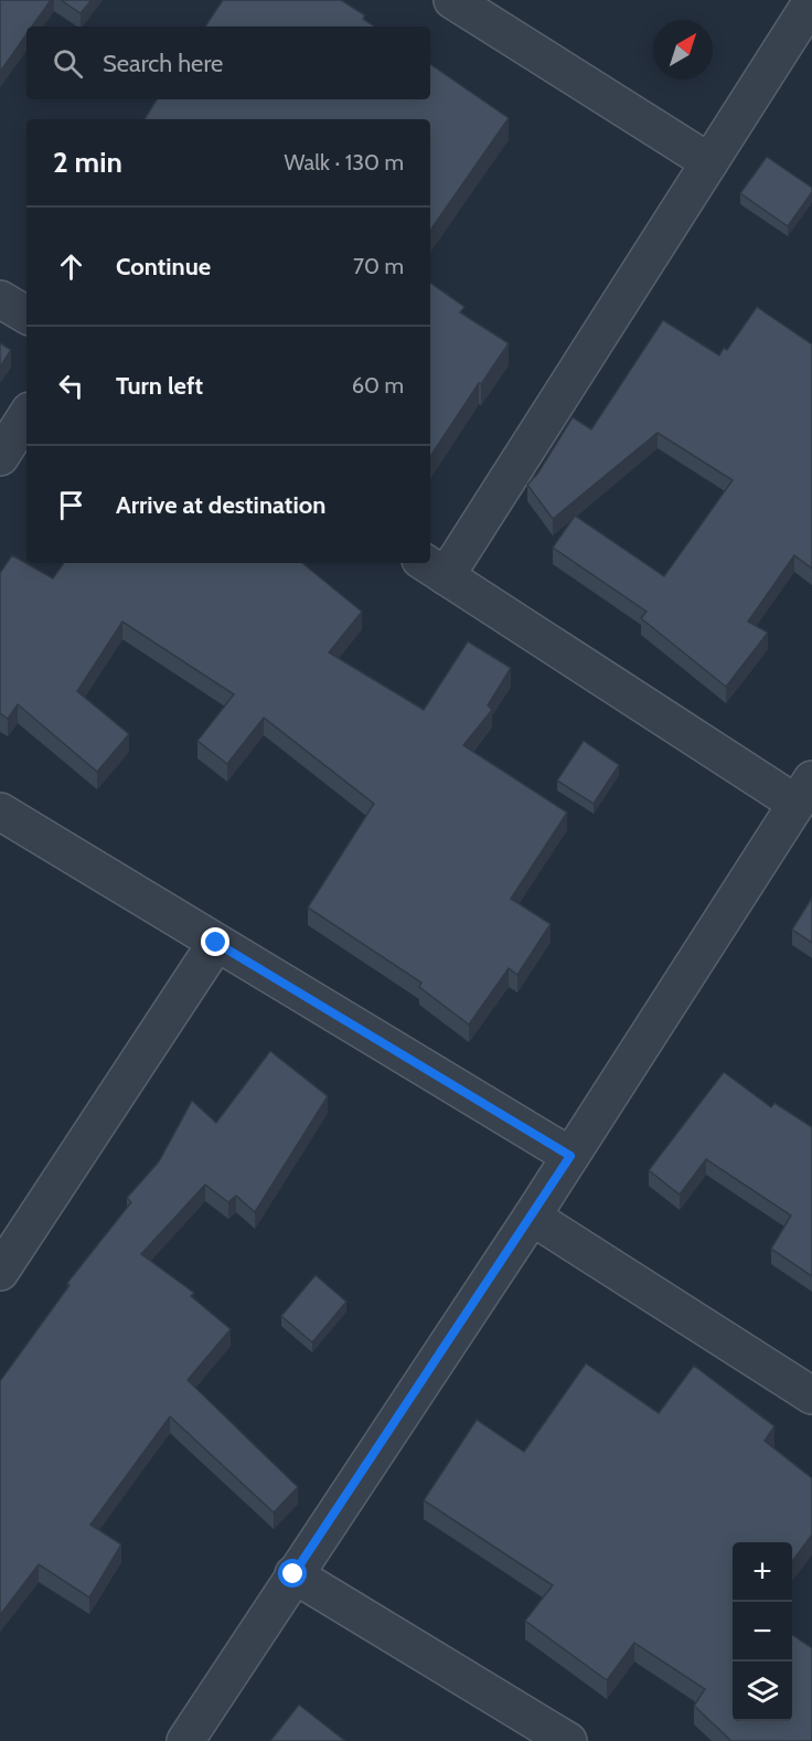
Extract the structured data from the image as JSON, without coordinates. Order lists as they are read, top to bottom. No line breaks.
{"north":"top right","page":{"search":"Search here","heading":["2 min","Walk · 130 m"],"list":[["Continue","70 m"],["Turn left","60 m"],"Arrive at destination"],"map_buttons":["+","−"]}}
